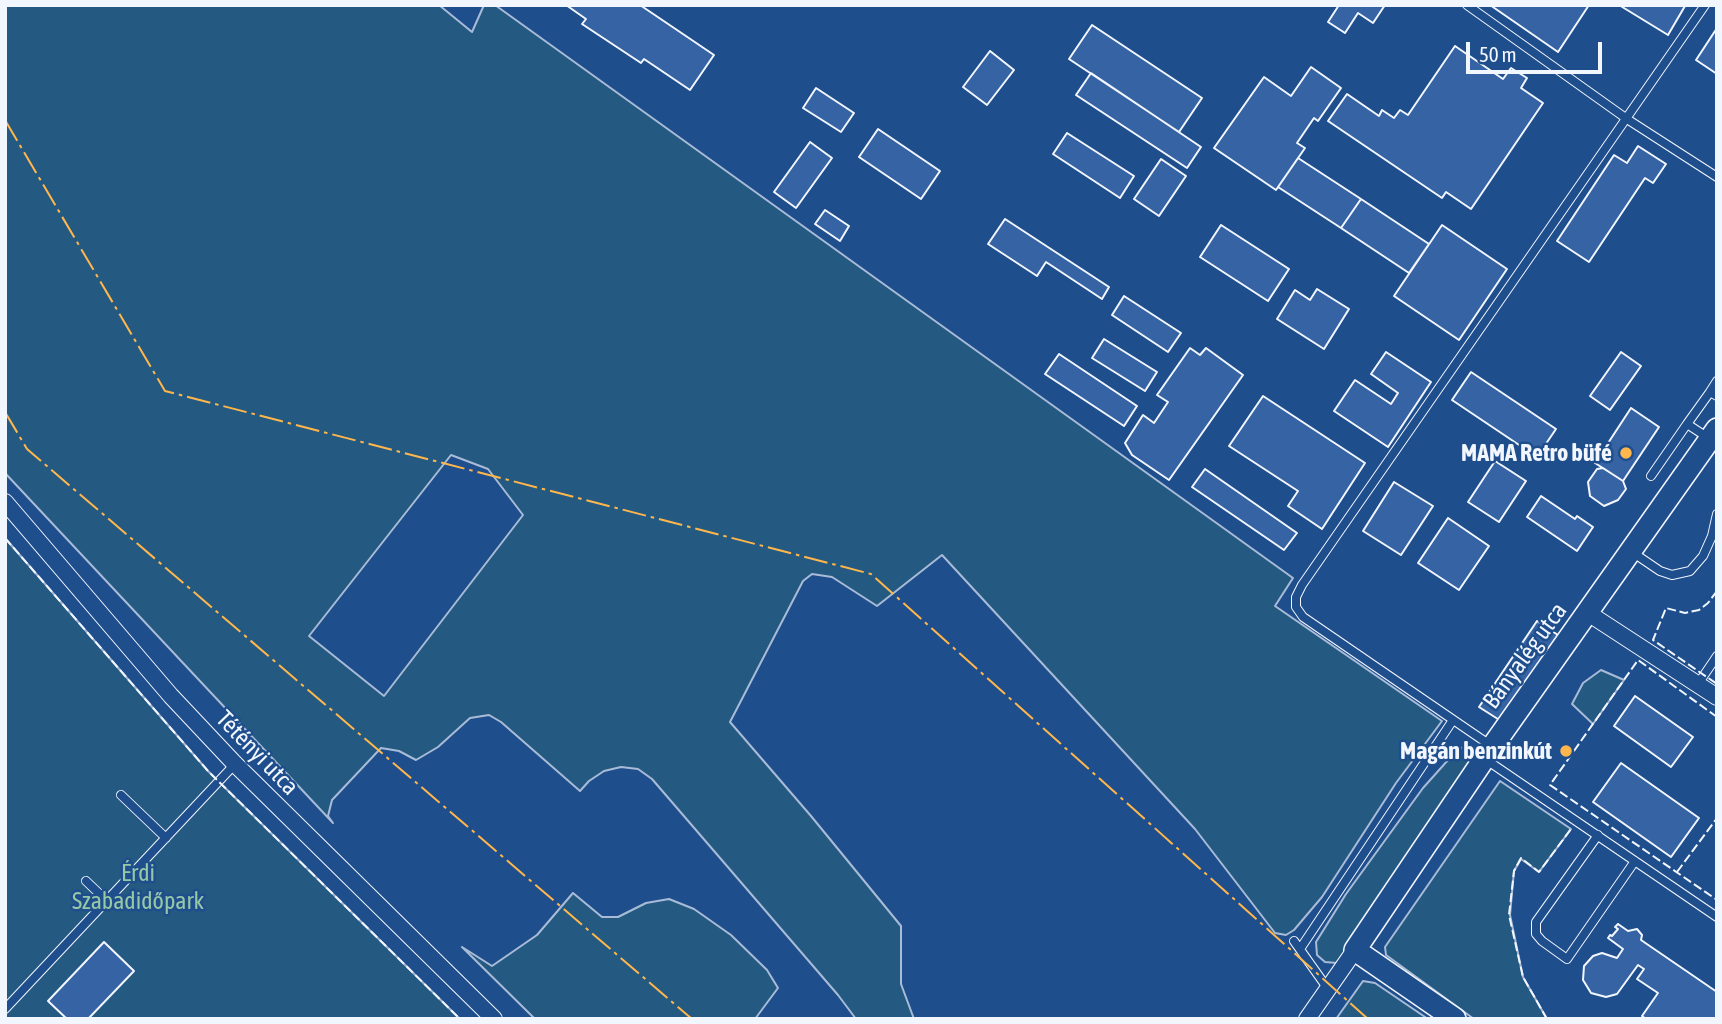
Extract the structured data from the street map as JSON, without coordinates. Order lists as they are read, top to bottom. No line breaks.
{"streets":{"street":["Bányalég utca","Tétényi utca"]},"parks":["Érdi Szabadidőpark"],"places":["MAMA Retro büfé","Magán benzinkút"],"scale_bar":"50 m"}
